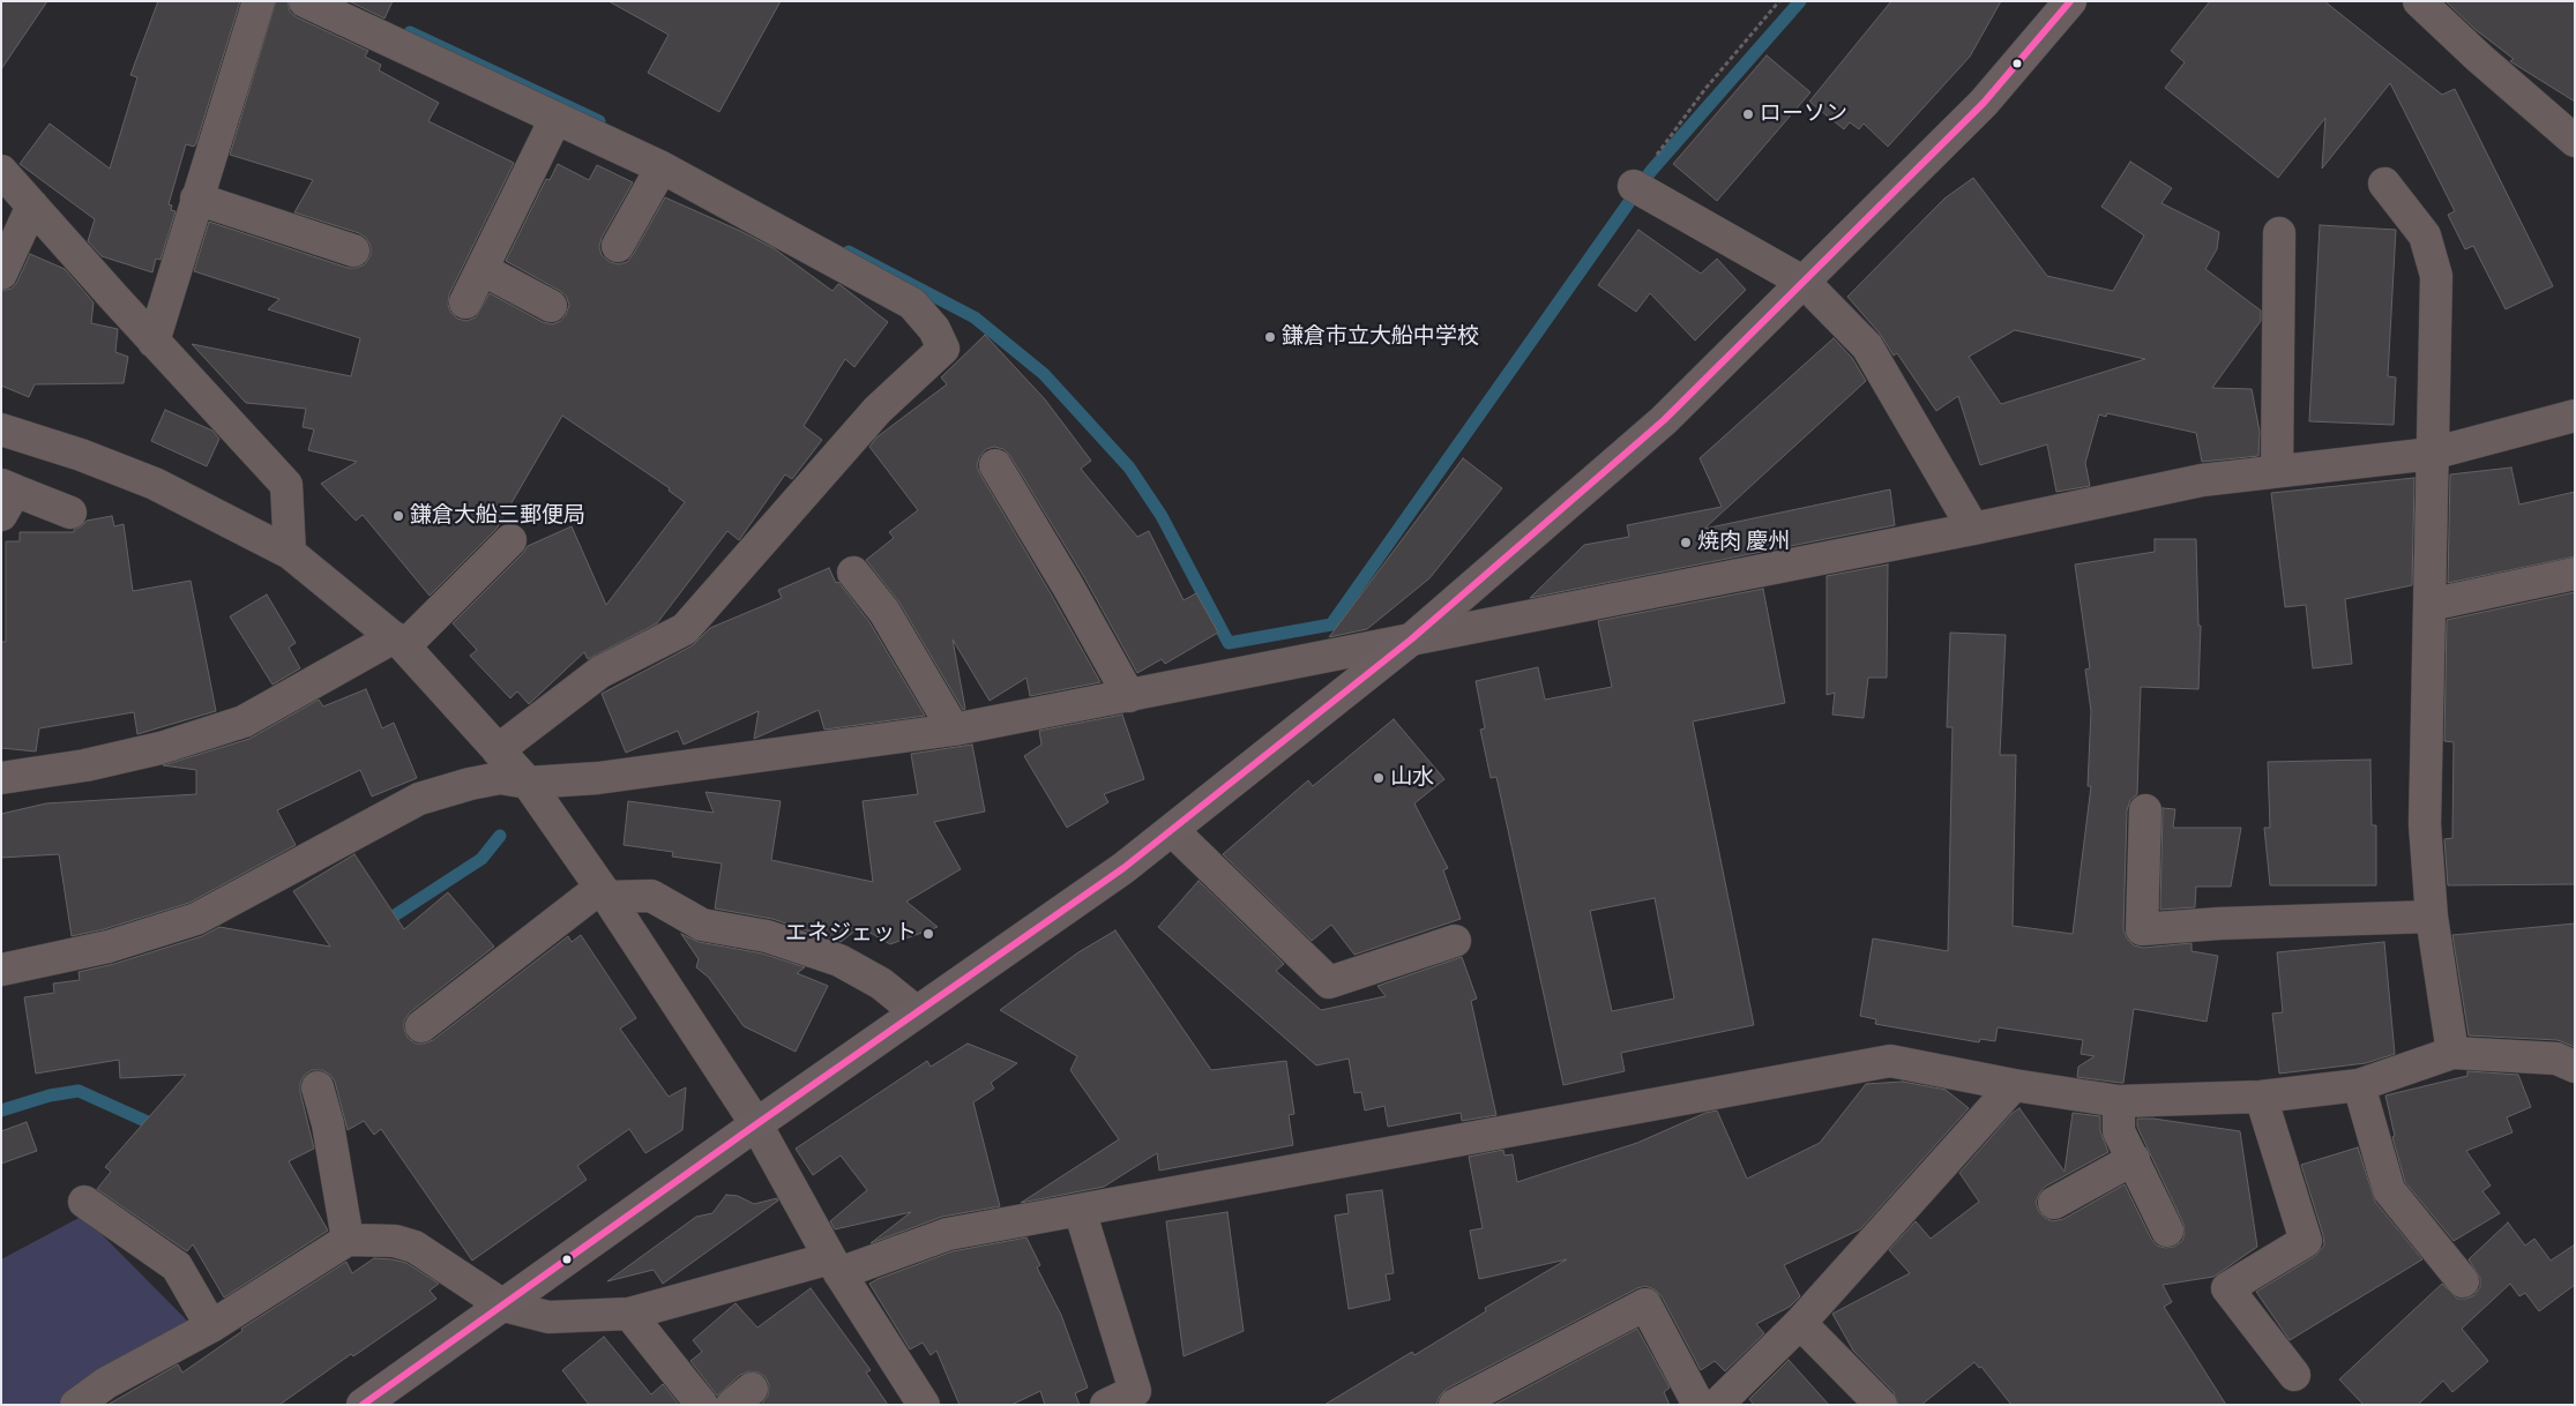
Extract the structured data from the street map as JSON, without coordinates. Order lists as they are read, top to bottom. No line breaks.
{"places":["ローソン","鎌倉市立大船中学校","鎌倉大船三郵便局","焼肉 慶州","山水","エネジェット"]}
